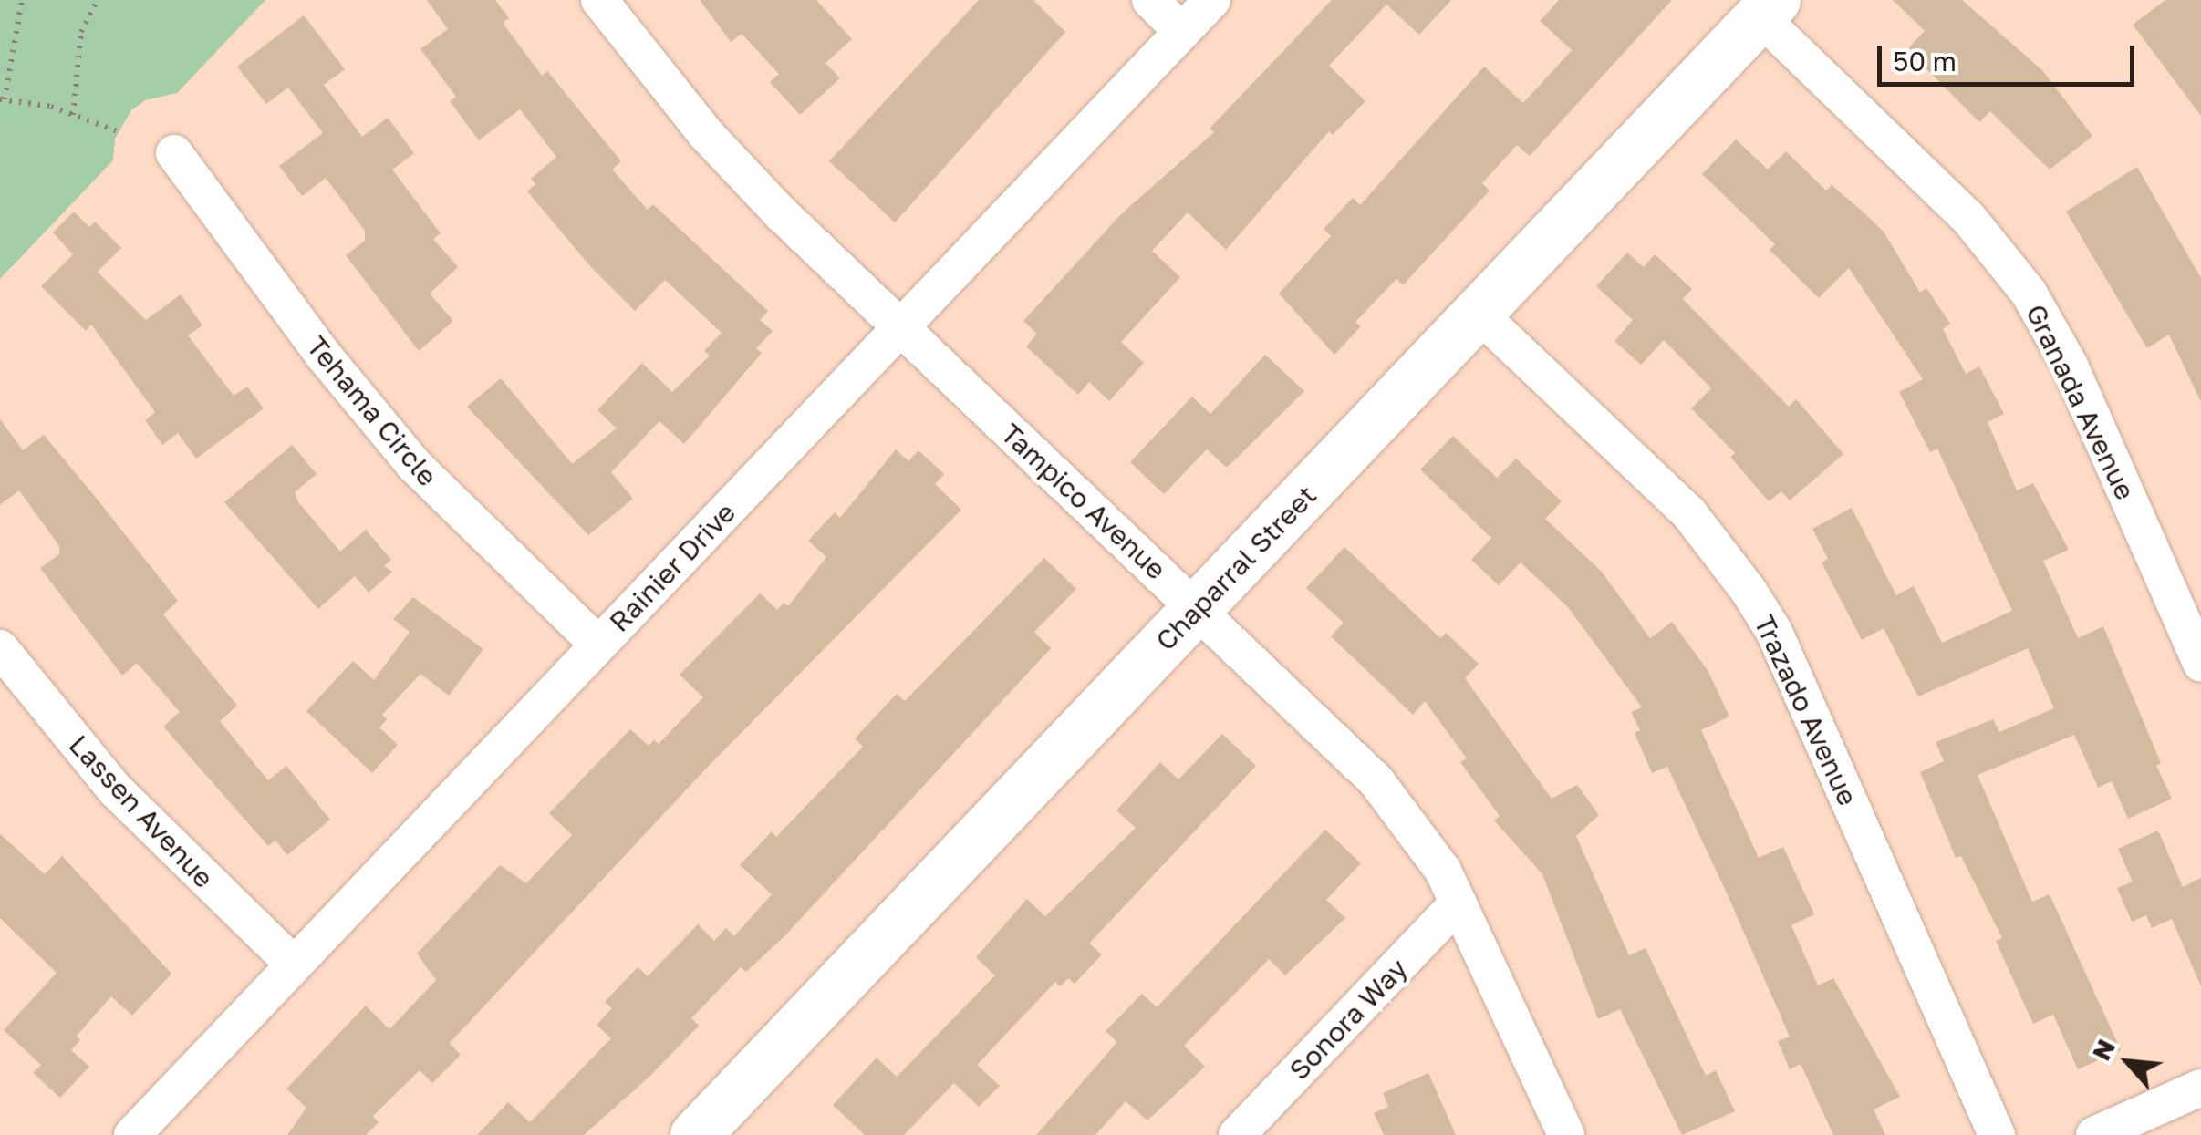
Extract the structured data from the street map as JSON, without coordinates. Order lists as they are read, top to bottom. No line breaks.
{"streets":{"street":["Granada Avenue","Tehama Circle","Tampico Avenue","Rainier Drive","Chaparral Street","Trazado Avenue","Lassen Avenue","Sonora Way"]},"crossings":[["Granada Avenue","Chaparral Street"],["Tehama Circle","Rainier Drive"],["Tampico Avenue","Rainier Drive"],["Tampico Avenue","Chaparral Street"],["Tampico Avenue","Sonora Way"],["Rainier Drive","Lassen Avenue"],["Chaparral Street","Trazado Avenue"]],"scale_bar":"50 m","north":"top left"}
